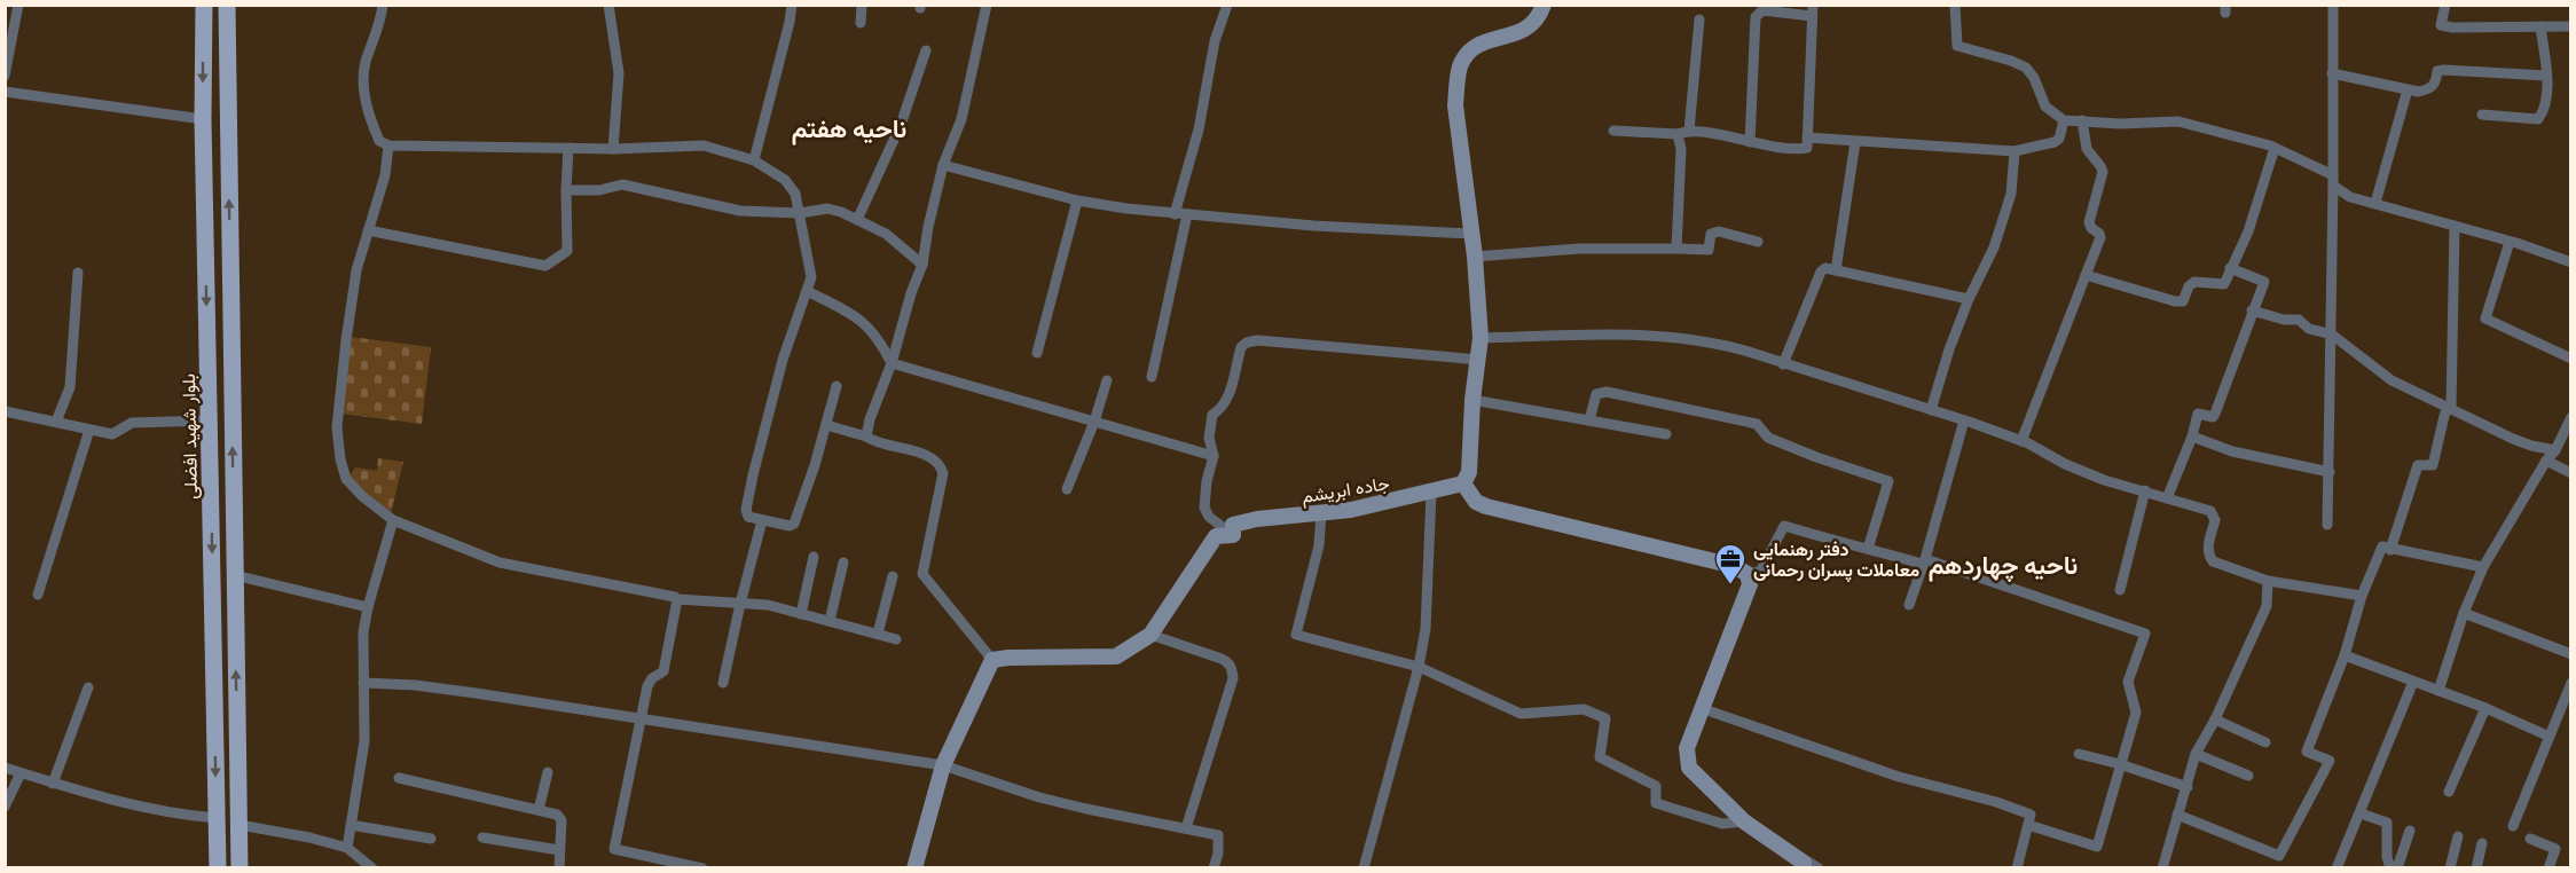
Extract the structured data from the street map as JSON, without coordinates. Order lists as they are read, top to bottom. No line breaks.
{"streets":{"main road":["بلوار شهید افضلی","جاده ابریشم"]},"districts":["ناحیه هفتم","ناحیه چهاردهم"],"places":{"office":["دفتر رهنمایی معاملات پسران رحمانی"]}}
